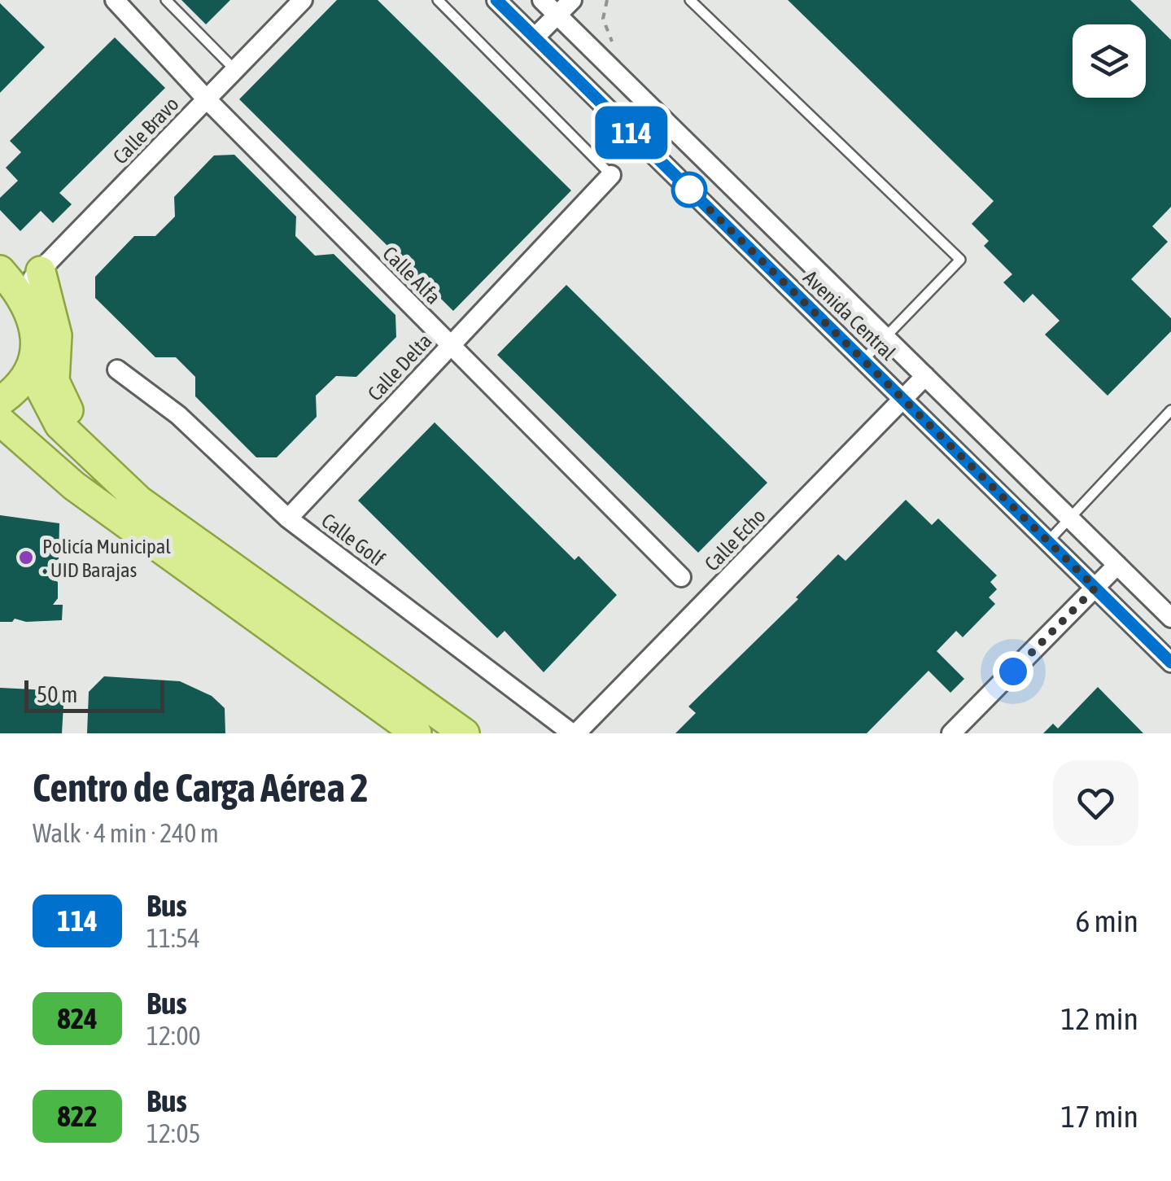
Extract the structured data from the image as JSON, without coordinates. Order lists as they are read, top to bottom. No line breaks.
{"streets":{"street":["Calle Bravo","Calle Alfa","Avenida Central","Calle Delta","Calle Golf","Calle Echo"]},"crossings":[["Calle Bravo","Calle Alfa"],["Calle Alfa","Calle Delta"],["Avenida Central","Calle Echo"],["Calle Delta","Calle Golf"],["Calle Golf","Calle Echo"]],"places":["Policía Municipal - UID Barajas"],"lines":["bus line 114"],"scale_bar":"50 m","page":{"on_map":"114","scale":"50 m","heading":["Centro de Carga Aérea 2","Walk · 4 min · 240 m"],"list":[{"mark":"114","name":"Bus","note":"11:54","value":"6 min"},{"mark":"824","name":"Bus","note":"12:00","value":"12 min"},{"mark":"822","name":"Bus","note":"12:05","value":"17 min"}]}}
